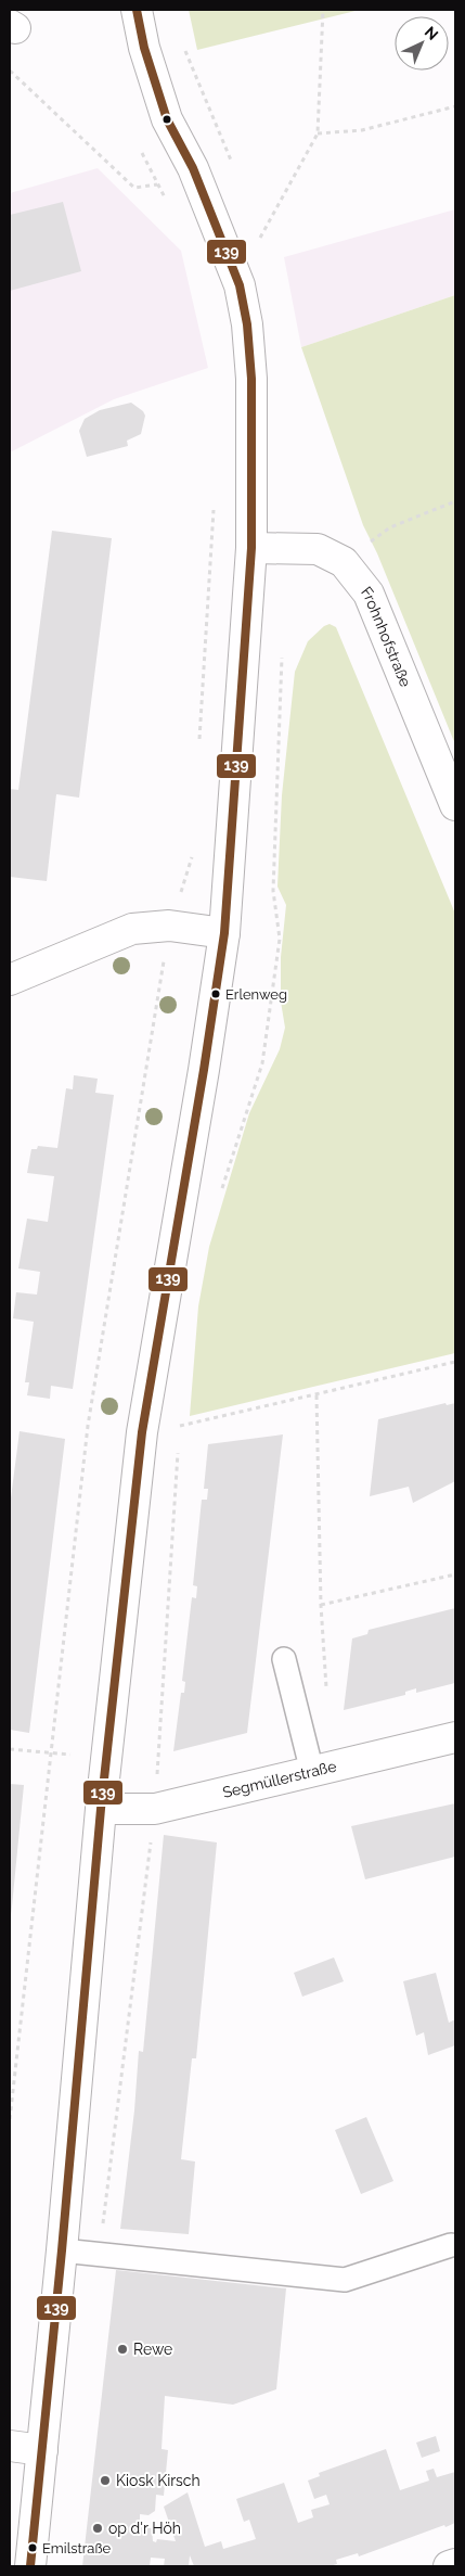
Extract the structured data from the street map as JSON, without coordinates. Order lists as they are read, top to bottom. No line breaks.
{"streets":{"street":["Frohnhofstraße","Segmüllerstraße"]},"places":["Erlenweg","Rewe","Kiosk Kirsch","op d'r Höh","Emilstraße"],"lines":["transit line 139"],"north":"top right"}
